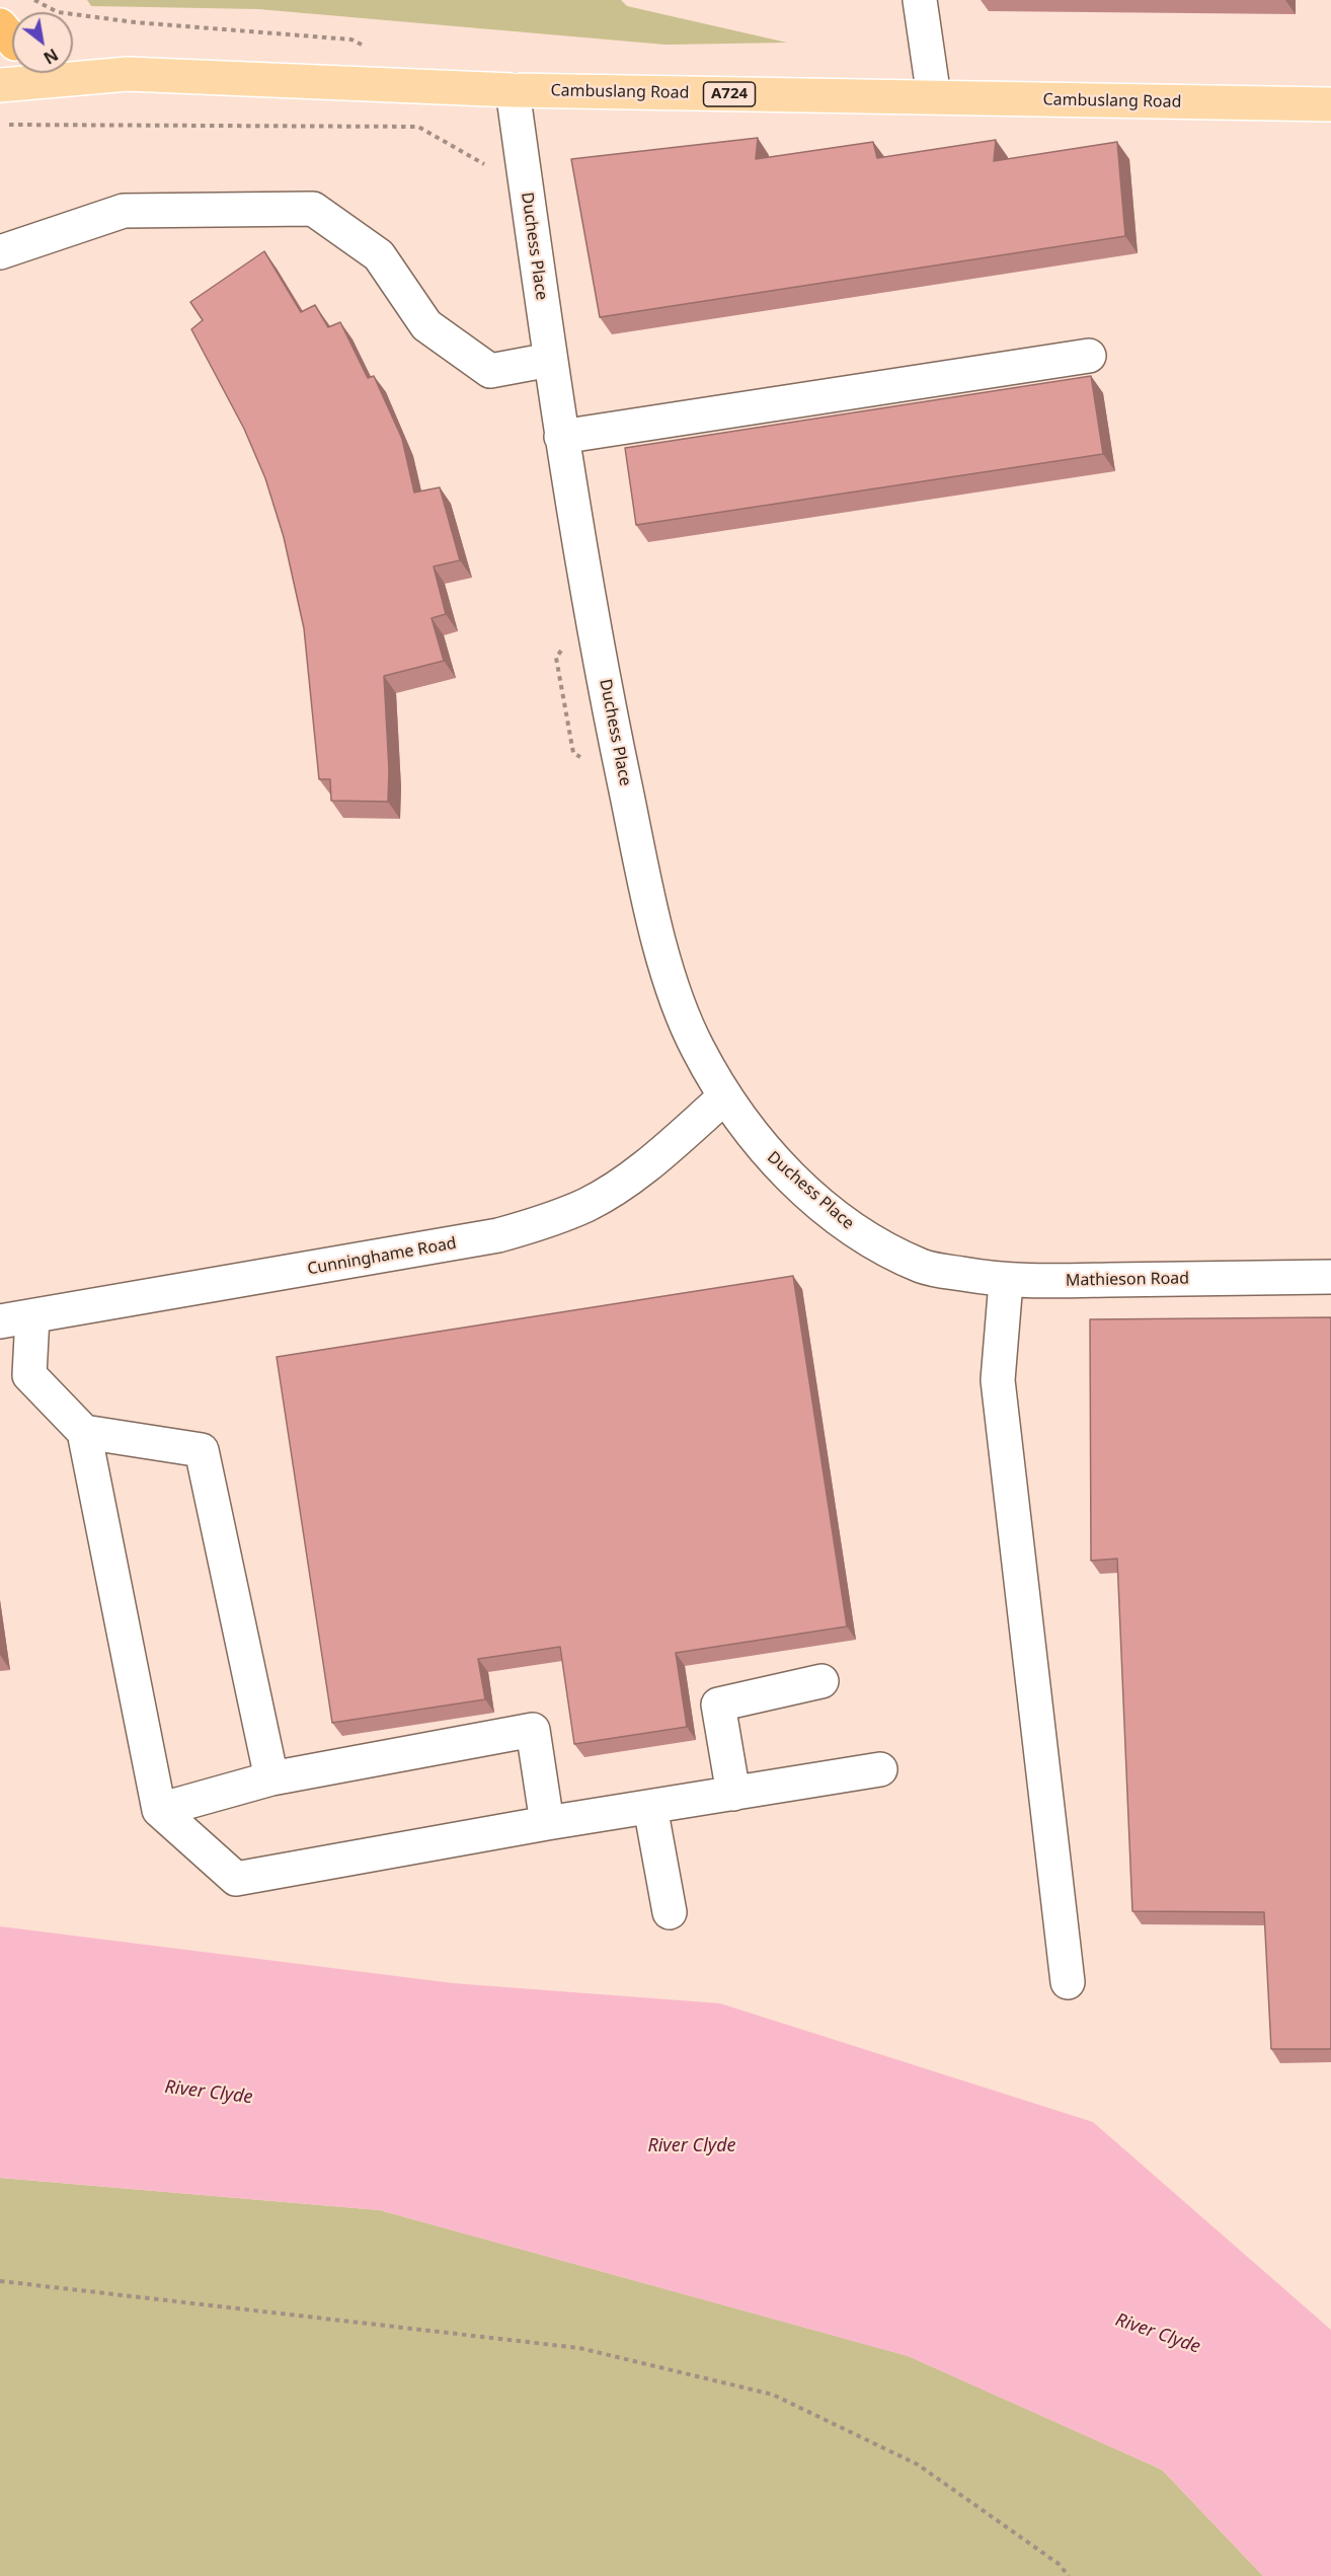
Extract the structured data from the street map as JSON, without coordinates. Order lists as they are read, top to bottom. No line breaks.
{"streets":{"main road":["Cambuslang Road","A724"],"street":["Duchess Place","Cunninghame Road","Mathieson Road"]},"crossings":[["Cambuslang Road","Duchess Place"],["Duchess Place","Cunninghame Road"],["Duchess Place","Mathieson Road"]],"water":["River Clyde"],"north":"bottom right"}
